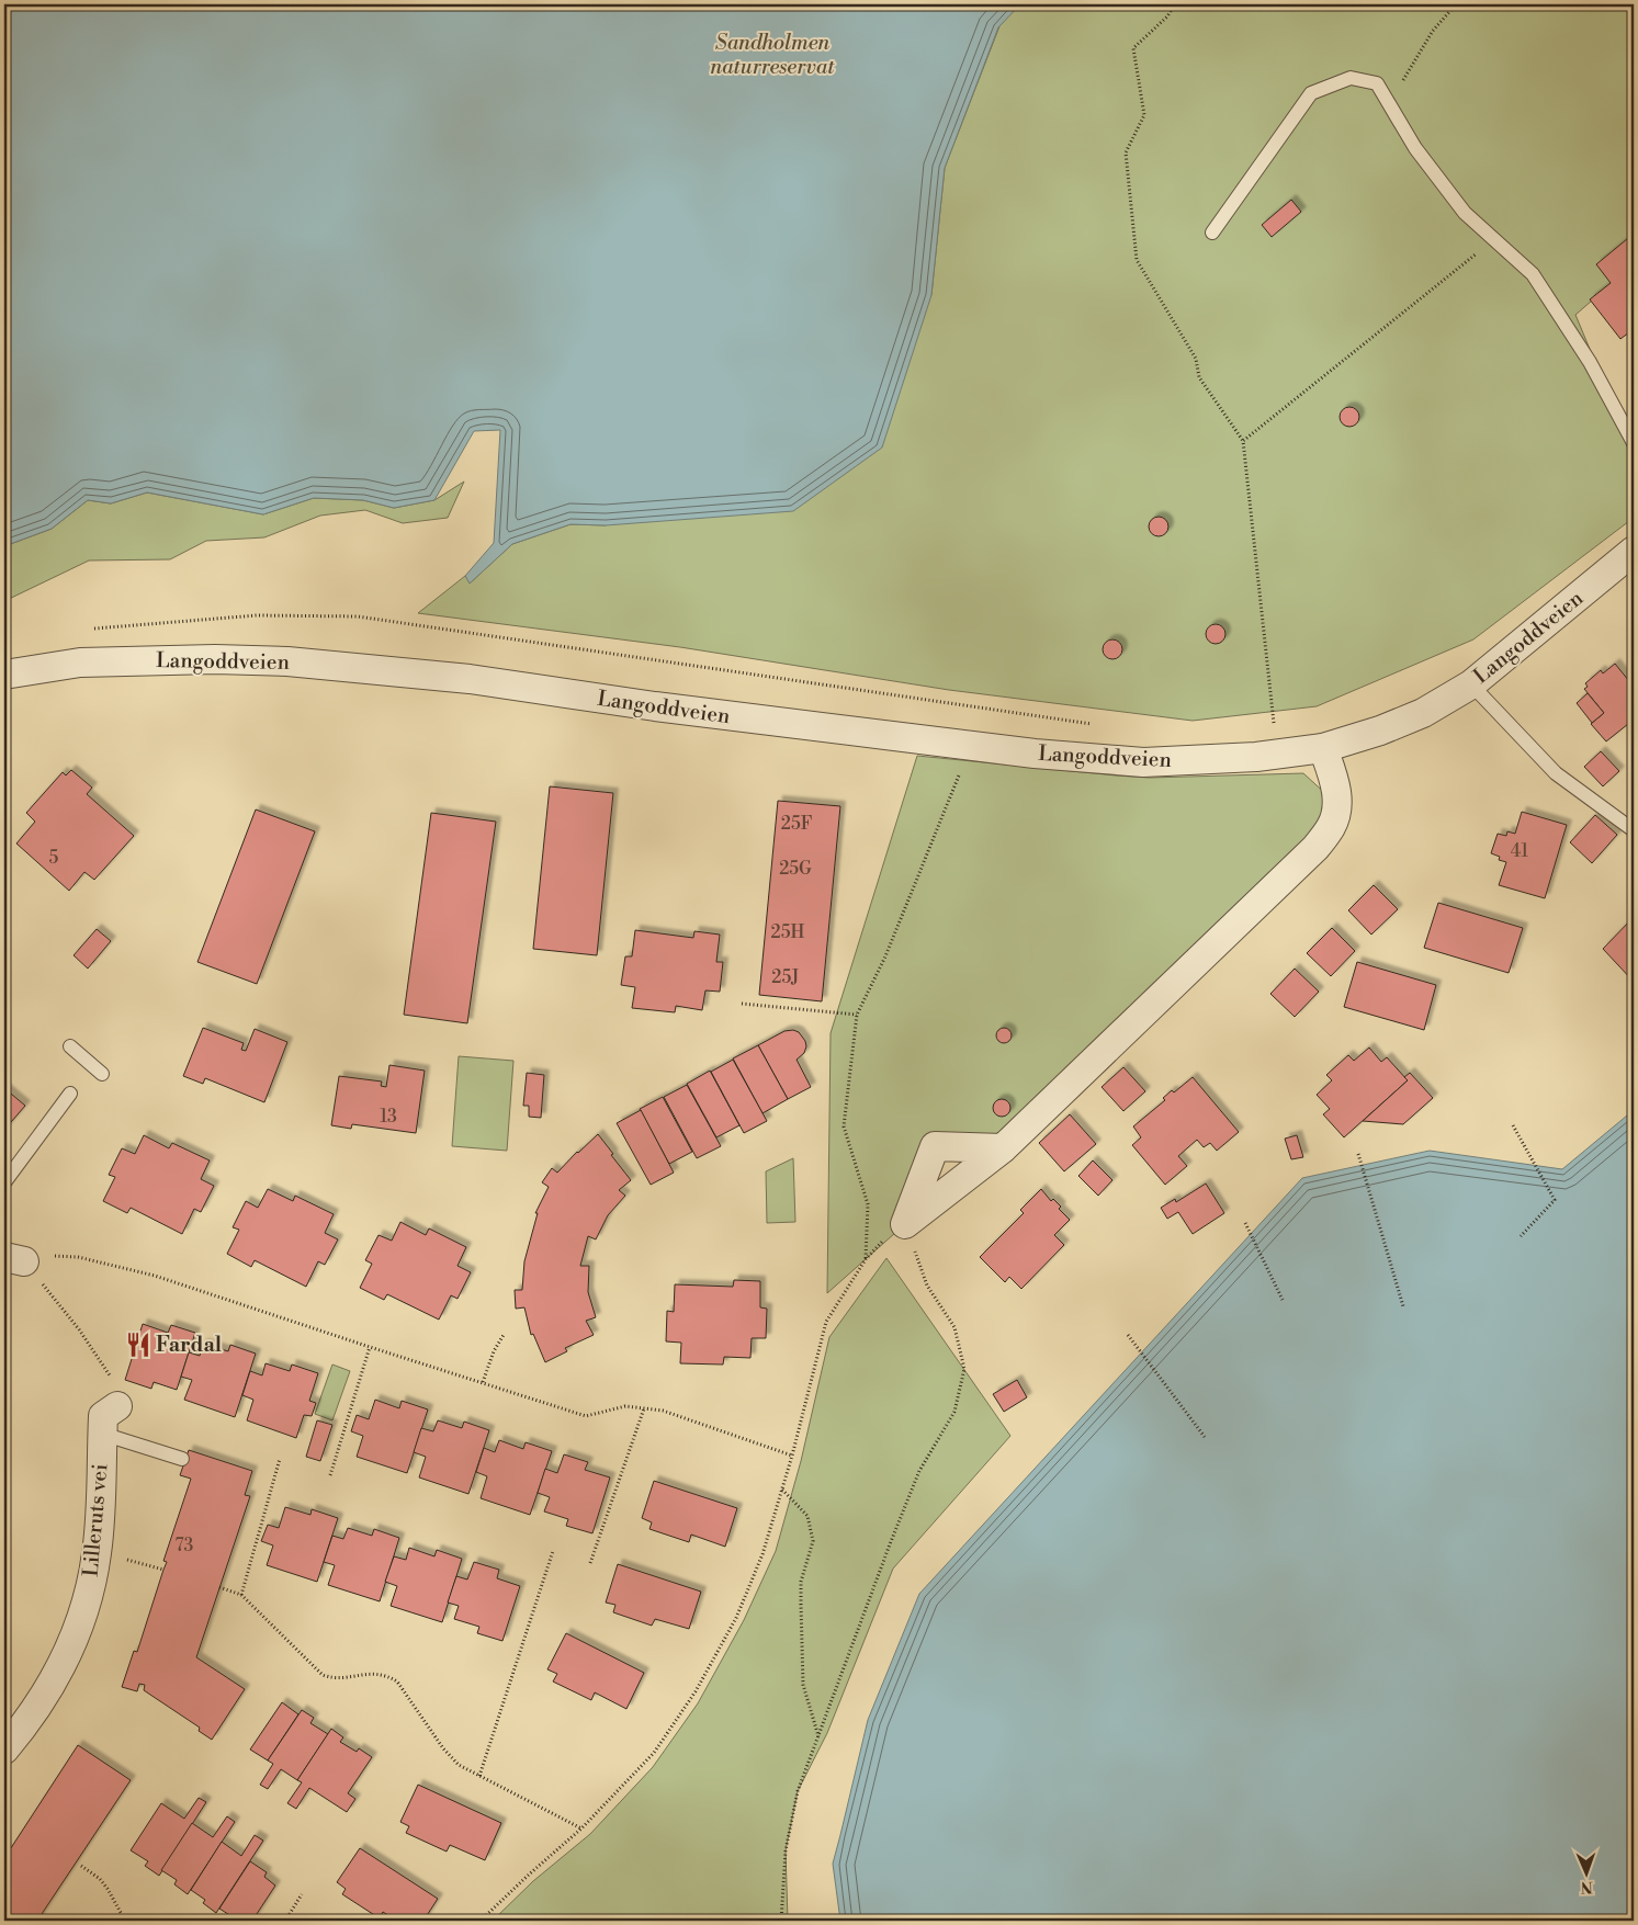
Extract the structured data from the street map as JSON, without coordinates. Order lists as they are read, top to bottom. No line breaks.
{"streets":{"street":["Langoddveien","Lilleruts vei"]},"parks":["Sandholmen naturreservat"],"places":{"restaurant":["Fardal"]},"house_numbers":["25F","41","5","25G","25H","25J","13","73"],"north":"bottom"}
